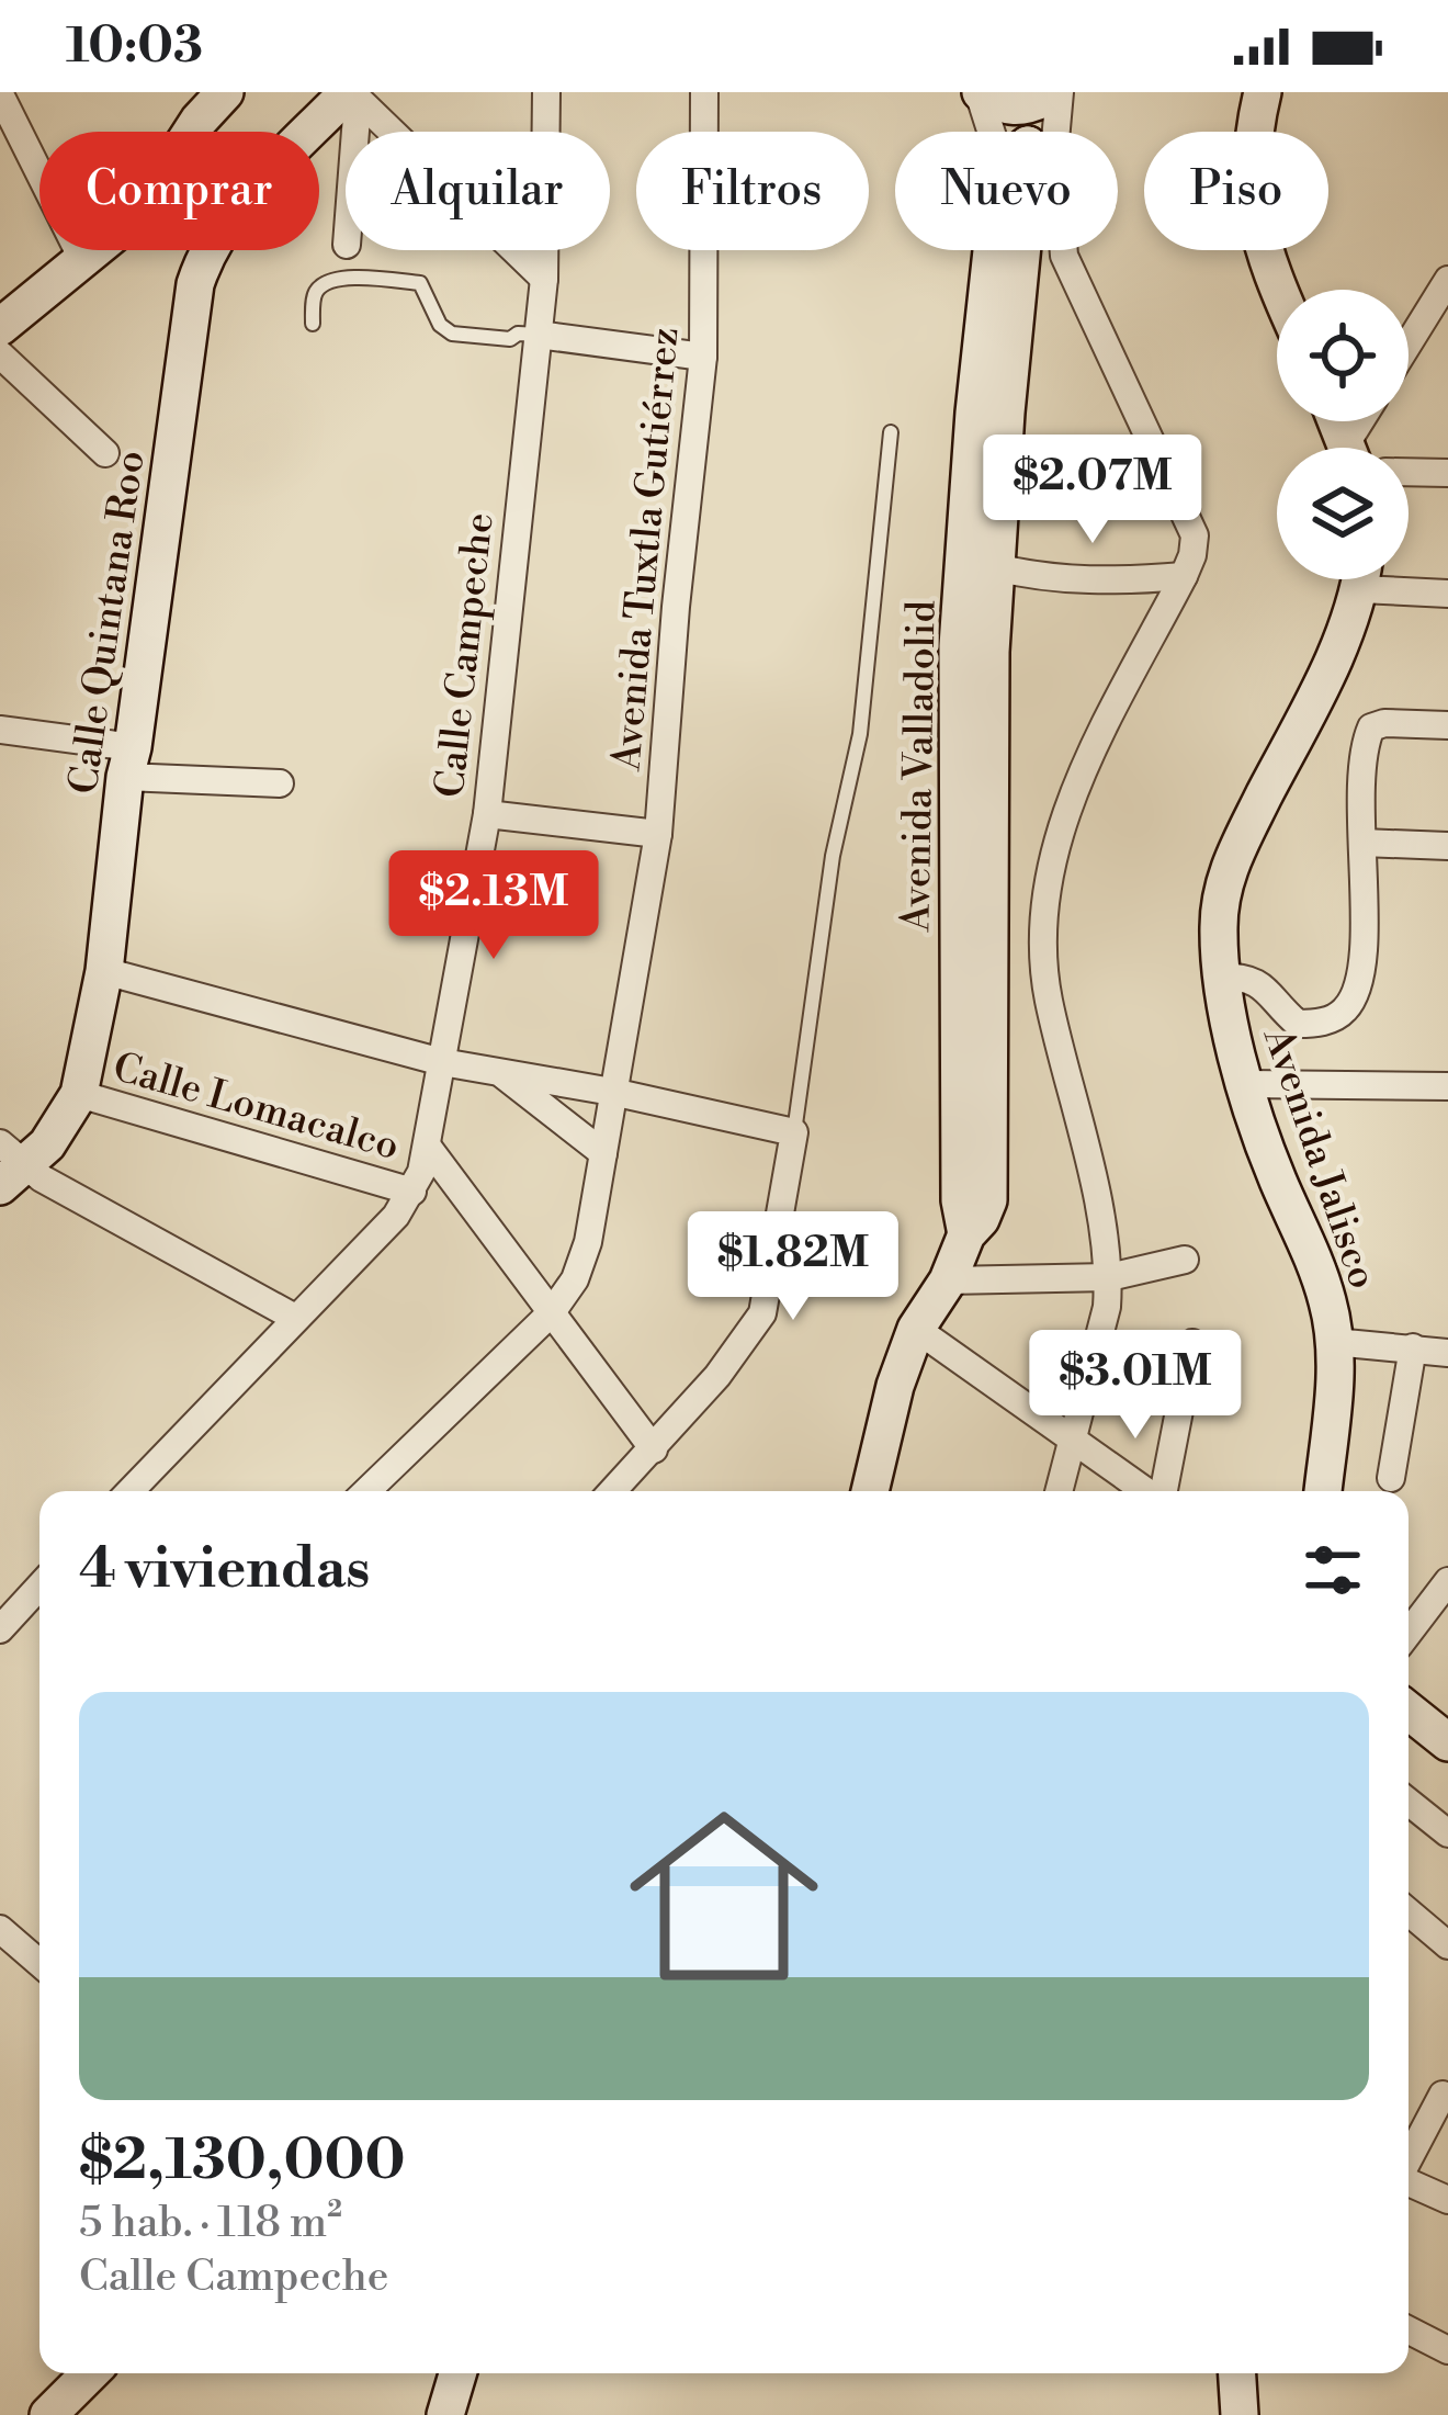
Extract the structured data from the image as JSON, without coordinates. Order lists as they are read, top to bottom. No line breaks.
{"streets":{"street":["Avenida Tuxtla Gutiérrez","Calle Quintana Roo","Calle Campeche","Avenida Valladolid","Calle Lomacalco","Avenida Jalisco"]},"crossings":[["Calle Quintana Roo","Calle Lomacalco"],["Calle Campeche","Calle Lomacalco"]],"page":{"status":"10:03","chip":["Comprar","Alquilar","Filtros","Nuevo","Piso"],"price":["$2.07M","$2.13M","$1.82M","$3.01M"],"heading":"4 viviendas","list":[{"name":"$2,130,000","note":"5 hab. · 118 m² · Calle Campeche"}]}}
